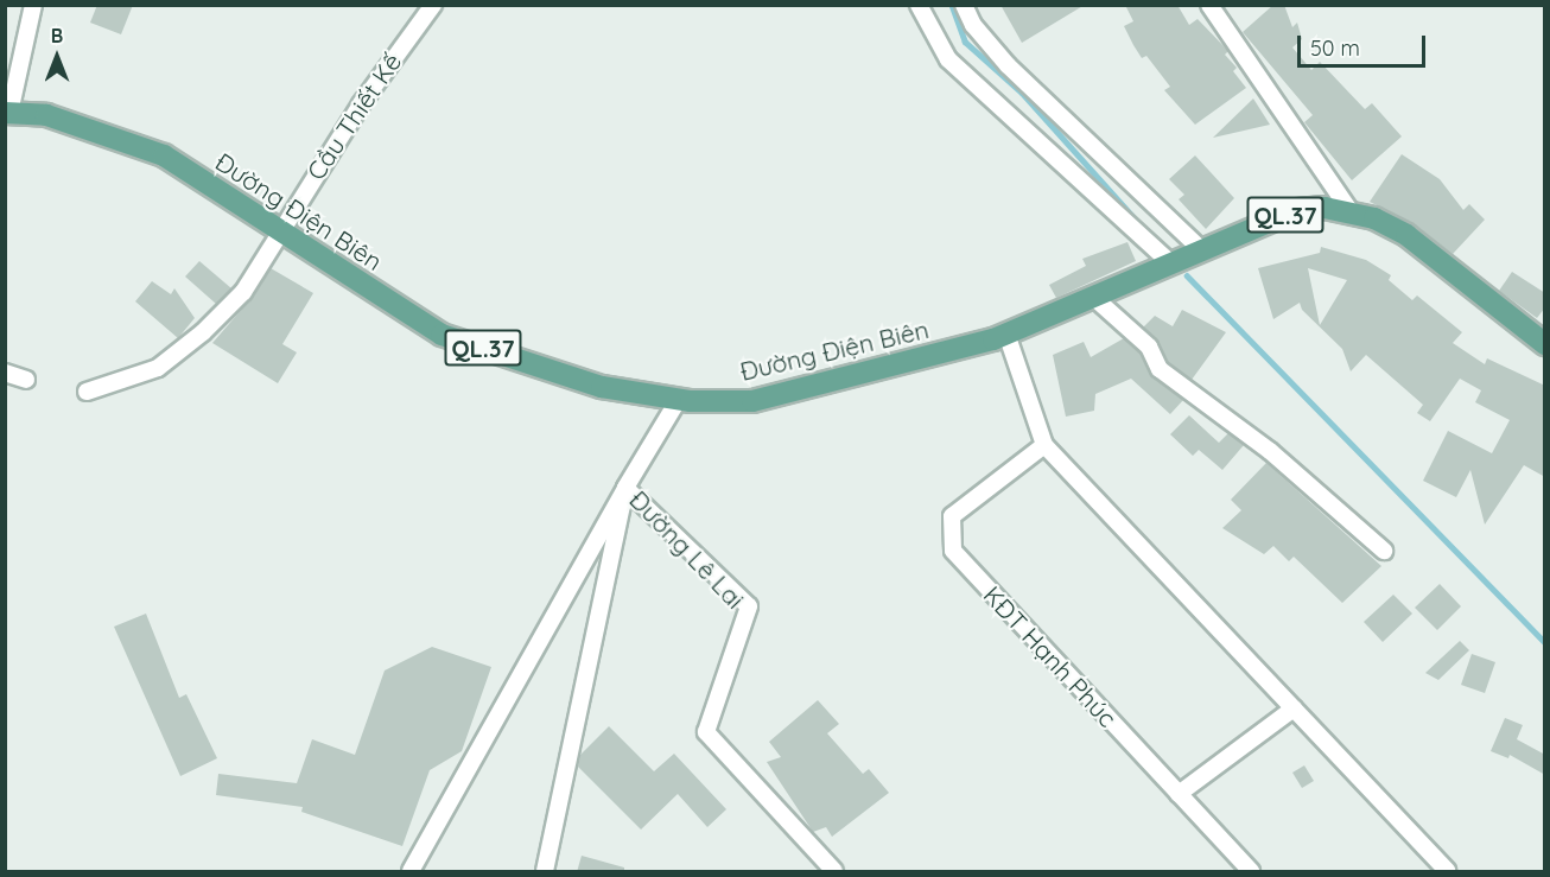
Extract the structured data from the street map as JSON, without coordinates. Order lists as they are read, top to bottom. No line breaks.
{"streets":{"main road":["Đường Điện Biên","QL.37"],"street":["Cầu Thiết Kế","Đường Lê Lai","KĐT Hạnh Phúc"]},"crossings":[["Cầu Thiết Kế","Đường Điện Biên"],["Đường Điện Biên","Đường Lê Lai"]],"scale_bar":"50 m","north":"top"}
